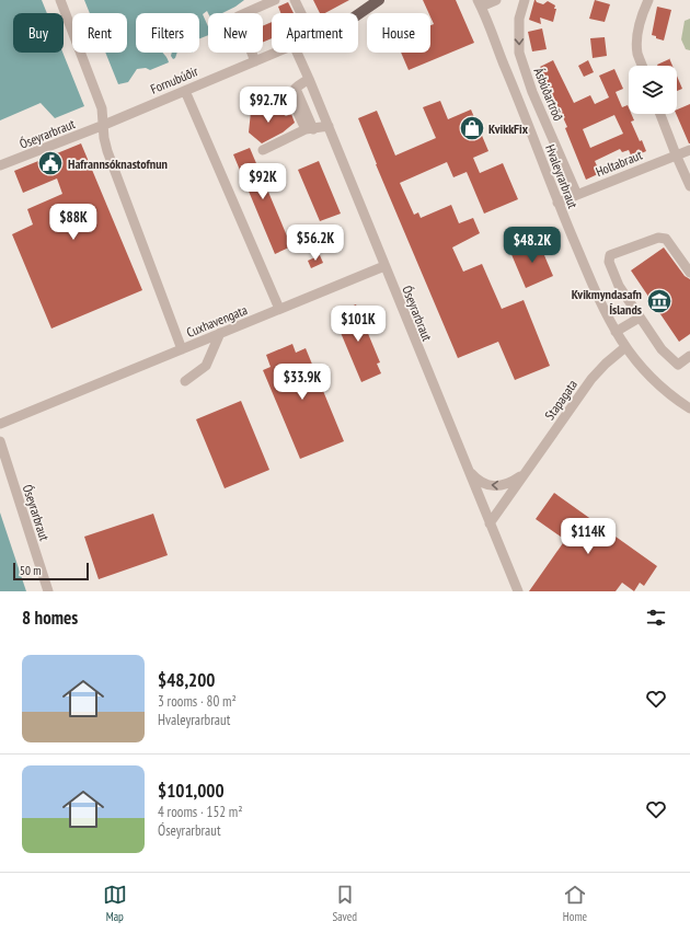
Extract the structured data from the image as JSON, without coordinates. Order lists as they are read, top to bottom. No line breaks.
{"streets":{"main road":["Fornubúðir"],"street":["Ásbúðartröð","Óseyrarbraut","Holtabraut","Hvaleyrarbraut","Cuxhavengata","Stapagata"]},"crossings":[["Fornubúðir","Óseyrarbraut"],["Ásbúðartröð","Holtabraut"],["Óseyrarbraut","Cuxhavengata"],["Óseyrarbraut","Stapagata"],["Holtabraut","Hvaleyrarbraut"],["Hvaleyrarbraut","Stapagata"]],"one_way":["Ásbúðartröð"],"places":{"shop":["KvikkFix"],"public building":["Hafrannsóknastofnun"],"museum":["Kvikmyndasafn Íslands"]},"scale_bar":"50 m","page":{"chip":["Buy","Rent","Filters","New","Apartment","House"],"price":["$92.7K","$92K","$88K","$56.2K","$48.2K","$101K","$33.9K","$114K"],"scale":"50 m","heading":"8 homes","list":[{"name":"$48,200","note":"3 rooms · 80 m² · Hvaleyrarbraut"},{"name":"$101,000","note":"4 rooms · 152 m² · Óseyrarbraut"}],"tabs":["Map","Saved","Home"]}}
